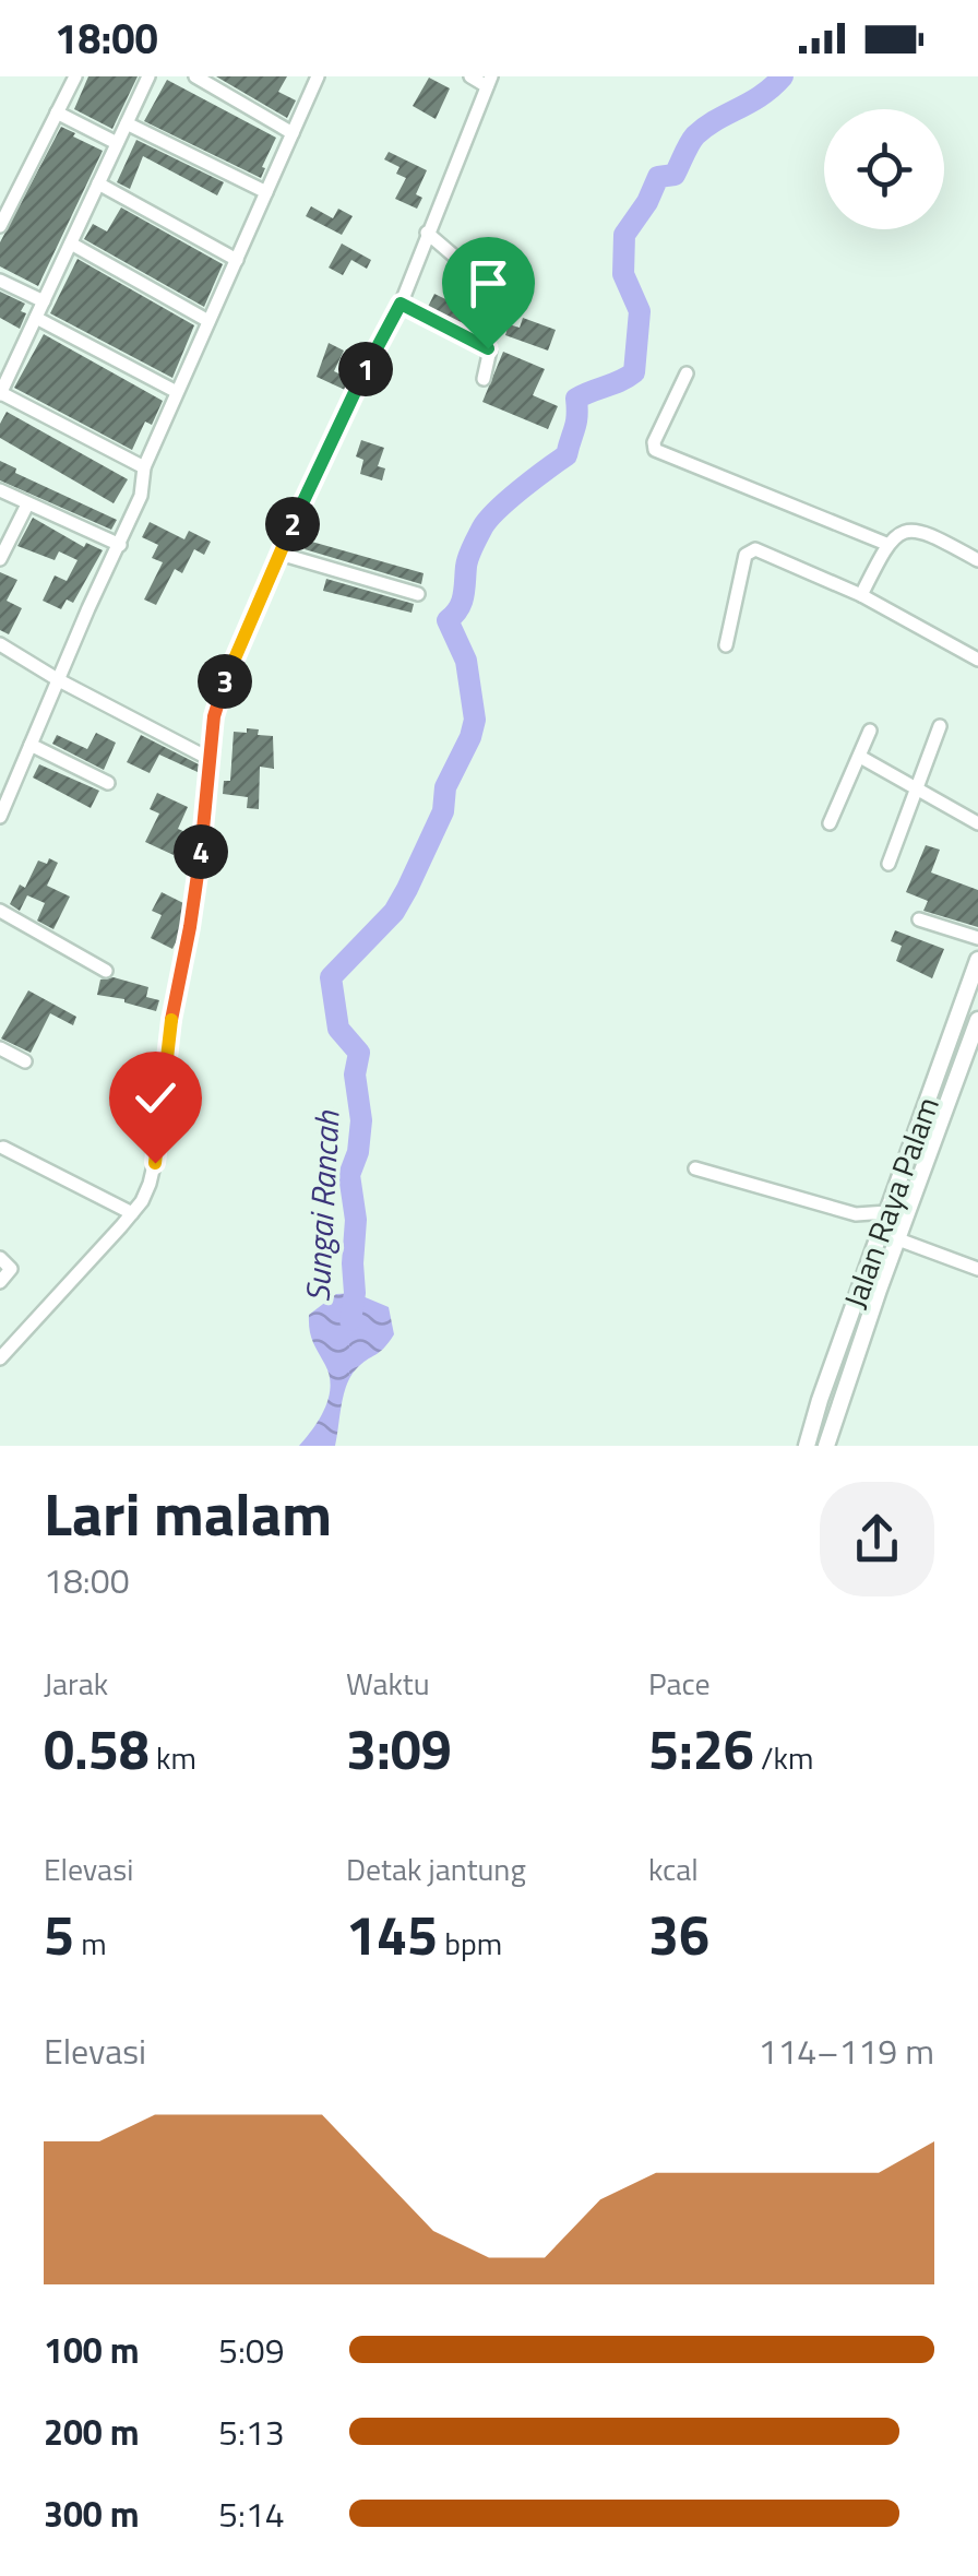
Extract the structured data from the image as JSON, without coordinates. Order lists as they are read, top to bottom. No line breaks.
{"streets":{"main road":["Jalan Raya Palam"]},"water":["Sungai Rancah"],"page":{"status":"18:00","pins":["1","2","3","4"],"heading":["Lari malam","18:00"],"stats":[["Jarak","0.58 km"],["Waktu","3:09"],["Pace","5:26 /km"],["Elevasi","5 m"],["Detak jantung","145 bpm"],["kcal","36"]],"chart":["Elevasi","114–119 m"],"list":[{"name":"100 m","note":"5:09"},{"name":"200 m","note":"5:13"},{"name":"300 m","note":"5:14"}]}}
